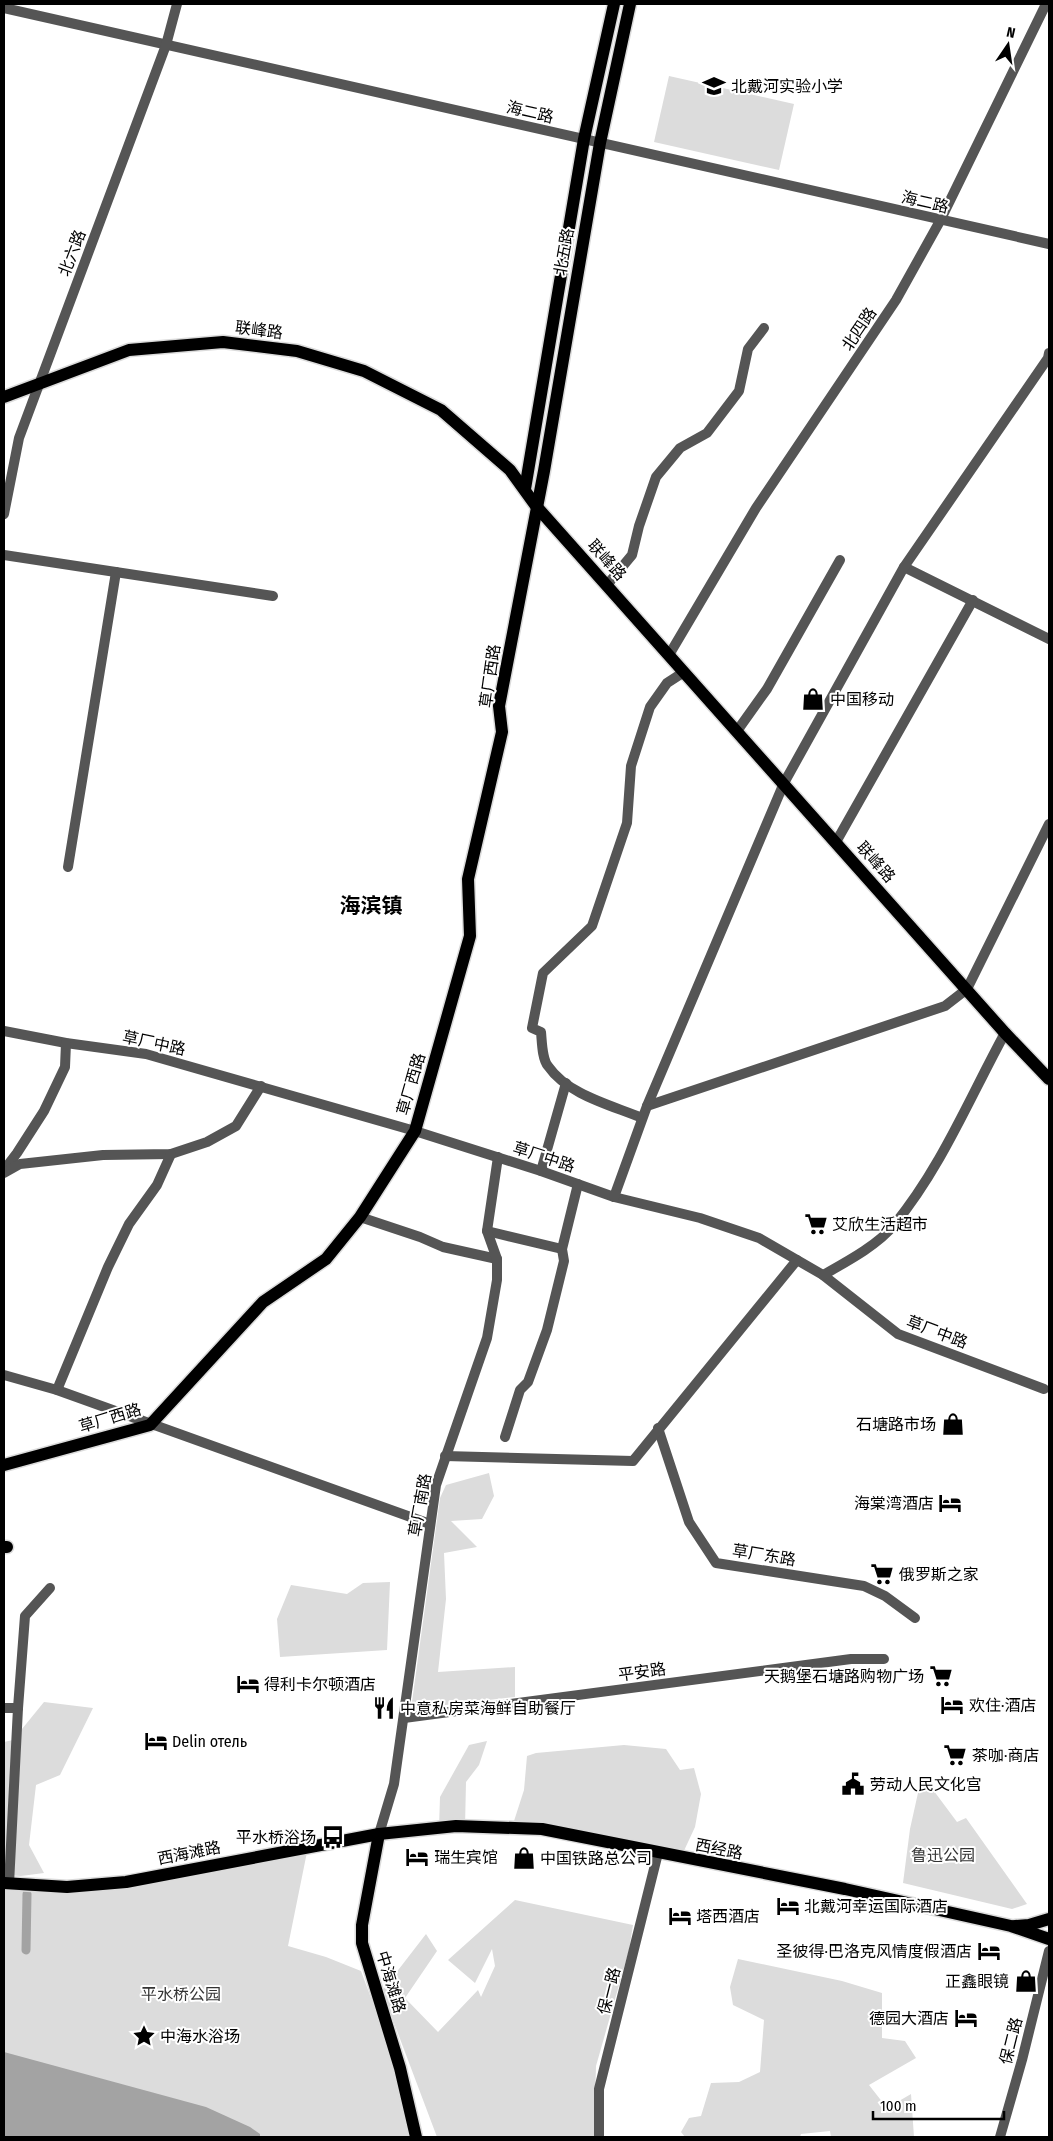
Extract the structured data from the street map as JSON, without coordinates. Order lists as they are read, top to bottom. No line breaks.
{"streets":{"main road":["北五路","联峰路","草厂西路","西经路","西海滩路","中海滩路"],"street":["海二路","北六路","北四路","草厂中路","草厂南路","草厂东路","平安路","保一路","保二路"]},"crossings":[["海二路","北五路"],["海二路","北六路"],["海二路","北四路"],["北五路","联峰路"],["北五路","草厂西路"],["北六路","联峰路"],["北四路","联峰路"],["联峰路","草厂西路"],["草厂西路","草厂中路"],["草厂中路","草厂南路"],["草厂南路","平安路"],["草厂南路","西经路"],["草厂南路","西海滩路"],["草厂南路","中海滩路"],["西经路","西海滩路"],["西经路","中海滩路"],["西经路","保一路"],["西海滩路","中海滩路"]],"districts":["海滨镇"],"parks":["鲁迅公园","平水桥公园"],"places":{"school or university":["北戴河实验小学"],"shop":["中国移动","石塘路市场","中国铁路总公司","正鑫眼镜"],"supermarket":["艾欣生活超市","俄罗斯之家","天鹅堡石塘路购物广场","茶咖·商店"],"hotel":["海棠湾酒店","得利卡尔顿酒店","欢住·酒店","Delin отель","瑞生宾馆","北戴河幸运国际酒店","塔西酒店","圣彼得·巴洛克风情度假酒店","德园大酒店"],"restaurant":["中意私房菜海鲜自助餐厅"],"public building":["劳动人民文化宫"],"bus stop":["平水桥浴场"],"place":["中海水浴场"]},"scale_bar":"100 m","north":"top"}
